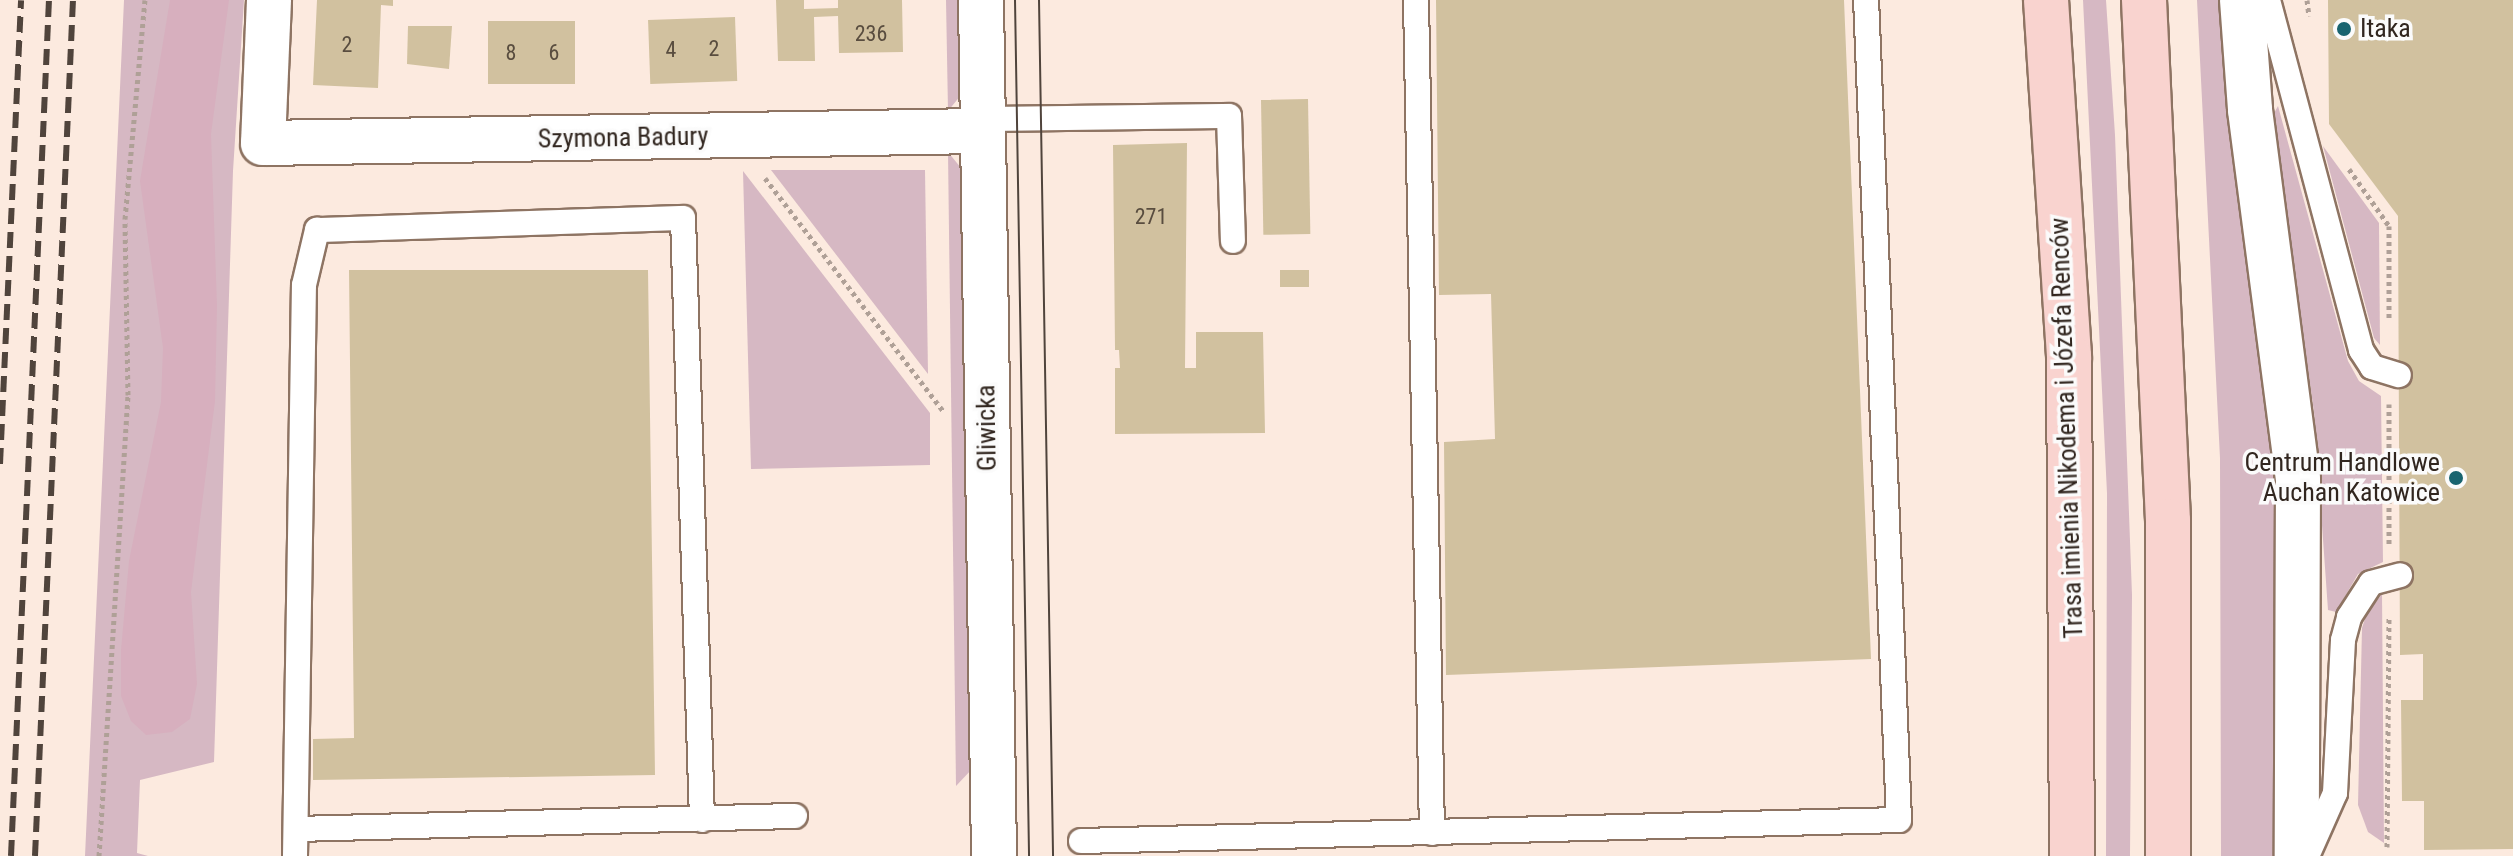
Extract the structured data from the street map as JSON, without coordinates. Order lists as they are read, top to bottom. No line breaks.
{"streets":{"main road":["Trasa imienia Nikodema i Józefa Renców"],"street":["Szymona Badury","Gliwicka"]},"crossings":[["Szymona Badury","Gliwicka"]],"places":["Itaka","Centrum Handlowe Auchan Katowice"],"house_numbers":["236","2","2","4","8","6","271"]}
